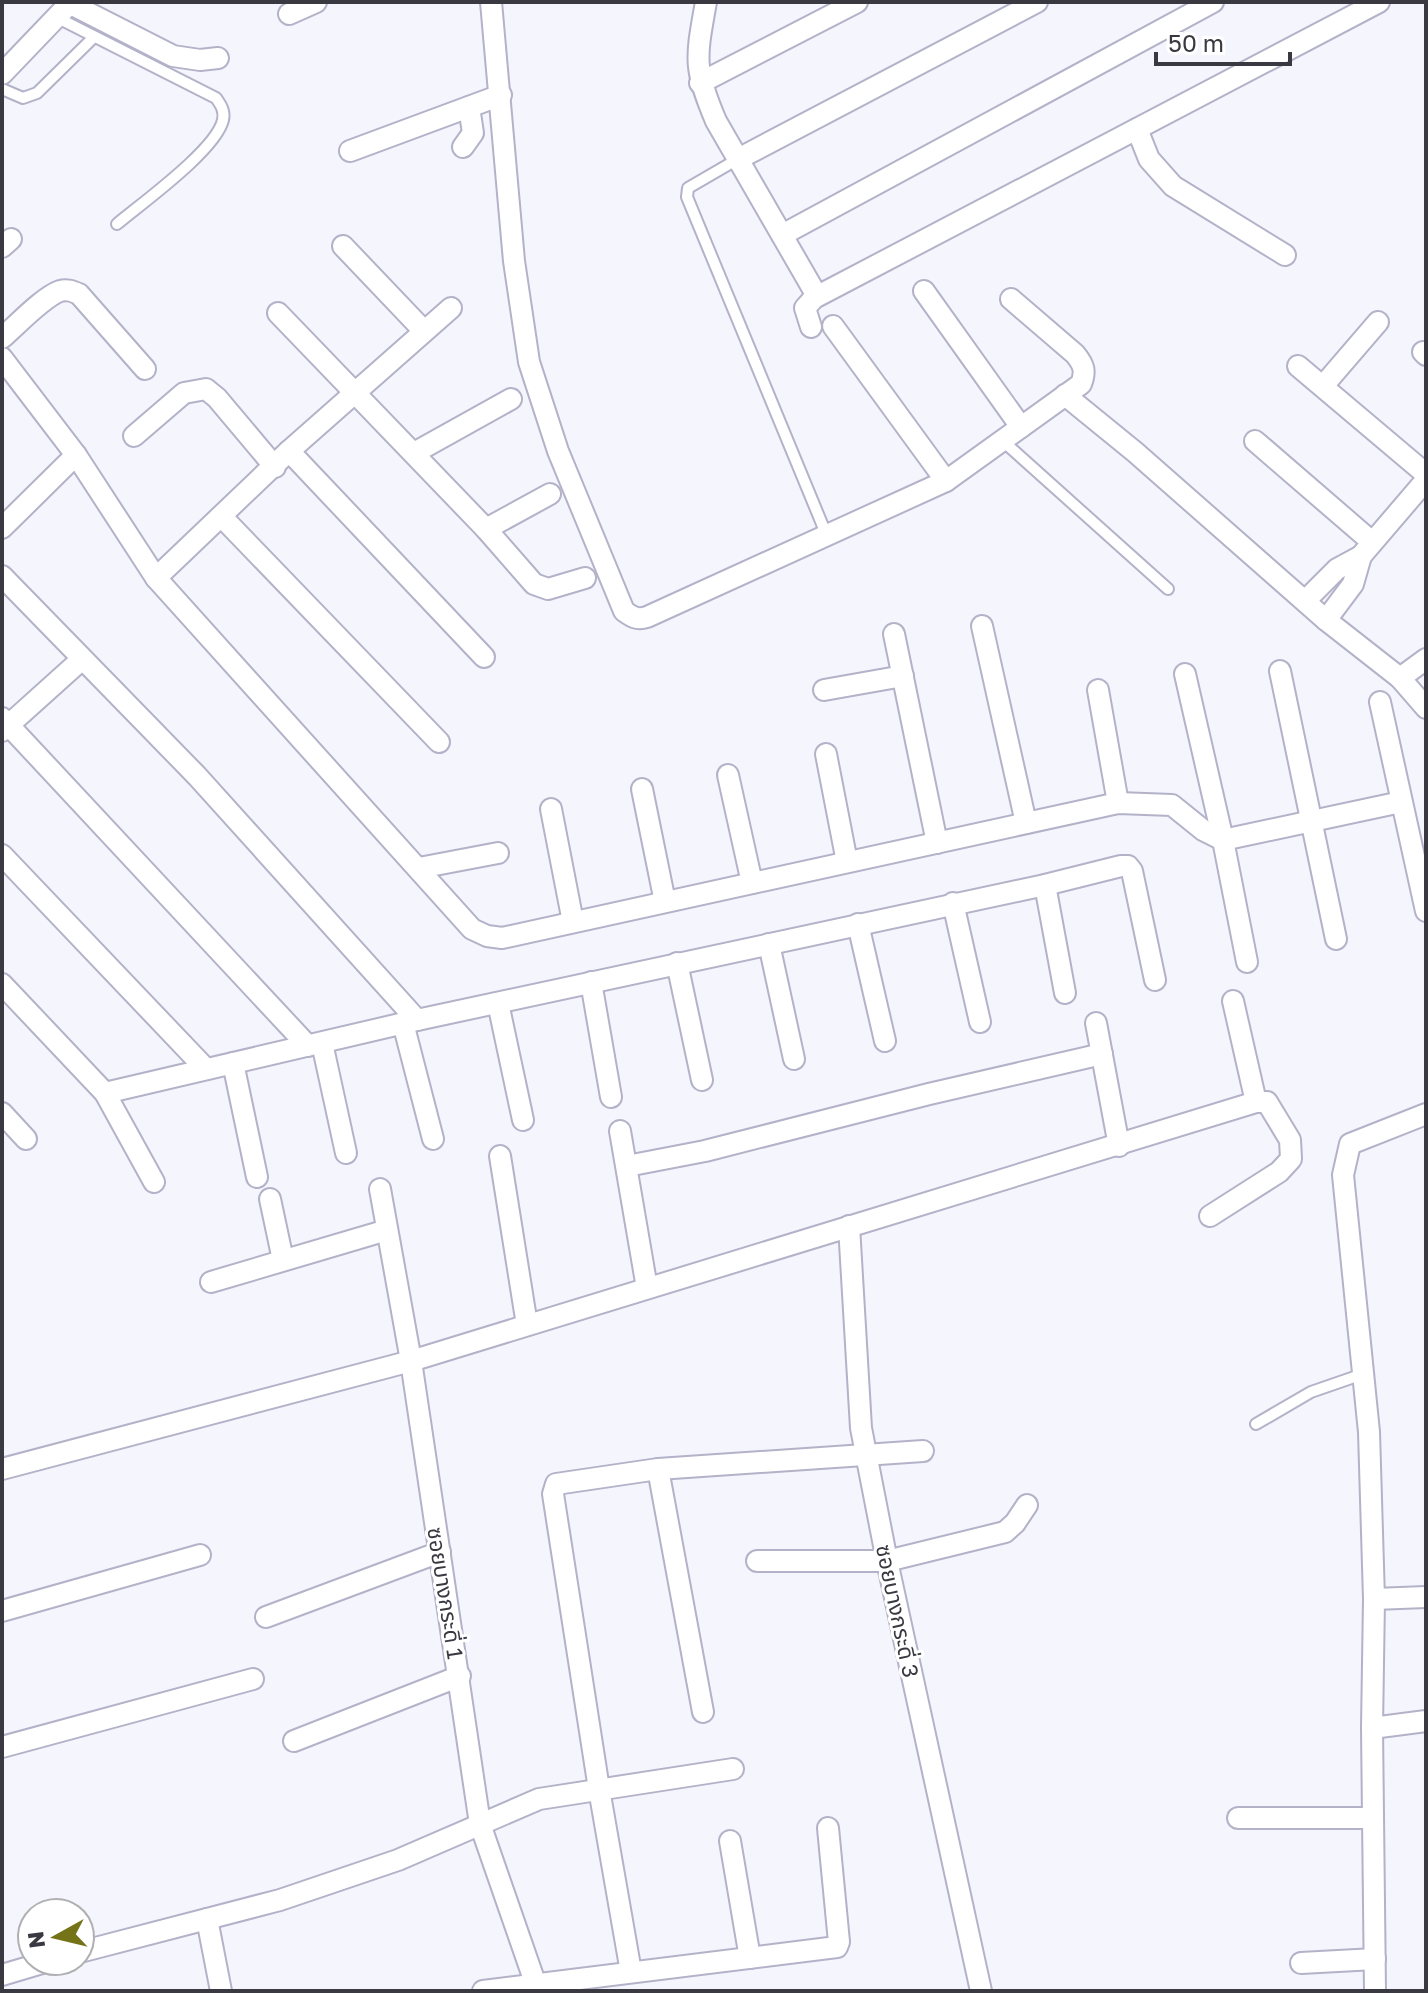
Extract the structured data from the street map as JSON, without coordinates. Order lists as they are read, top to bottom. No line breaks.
{"streets":{"street":["ซอยบางกระดี่ 1","ซอยบางกระดี่ 3"]},"scale_bar":"50 m","north":"left"}
